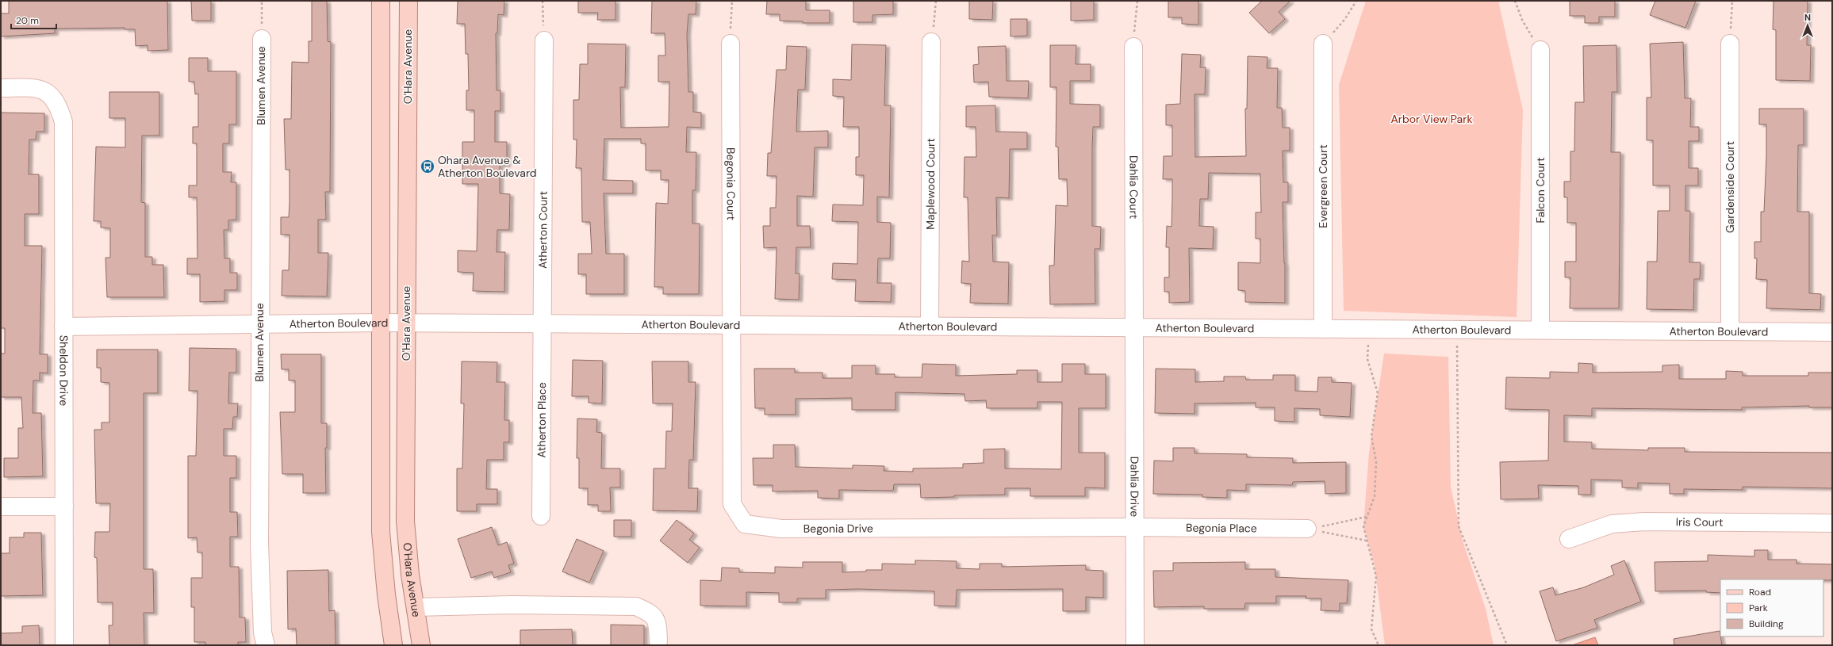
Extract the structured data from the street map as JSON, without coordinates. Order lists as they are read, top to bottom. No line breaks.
{"streets":{"main road":["O'Hara Avenue"],"street":["Blumen Avenue","Begonia Court","Maplewood Court","Evergreen Court","Dahlia Court","Gardenside Court","Falcon Court","Atherton Court","Atherton Boulevard","Sheldon Drive","Atherton Place","Dahlia Drive","Iris Court","Begonia Place","Begonia Drive"]},"crossings":[["O'Hara Avenue","Atherton Boulevard"],["Blumen Avenue","Atherton Boulevard"],["Begonia Court","Atherton Boulevard"],["Begonia Court","Begonia Drive"],["Maplewood Court","Atherton Boulevard"],["Evergreen Court","Atherton Boulevard"],["Dahlia Court","Atherton Boulevard"],["Dahlia Court","Dahlia Drive"],["Gardenside Court","Atherton Boulevard"],["Falcon Court","Atherton Boulevard"],["Atherton Court","Atherton Boulevard"],["Atherton Court","Atherton Place"],["Atherton Boulevard","Sheldon Drive"],["Atherton Boulevard","Atherton Place"],["Atherton Boulevard","Dahlia Drive"],["Atherton Boulevard","Begonia Drive"],["Dahlia Drive","Begonia Place"],["Dahlia Drive","Begonia Drive"],["Begonia Place","Begonia Drive"]],"parks":["Arbor View Park"],"places":{"bus stop":["Ohara Avenue & Atherton Boulevard"]},"legend":["Road","Park","Building"],"scale_bar":"20 m","north":"top"}
